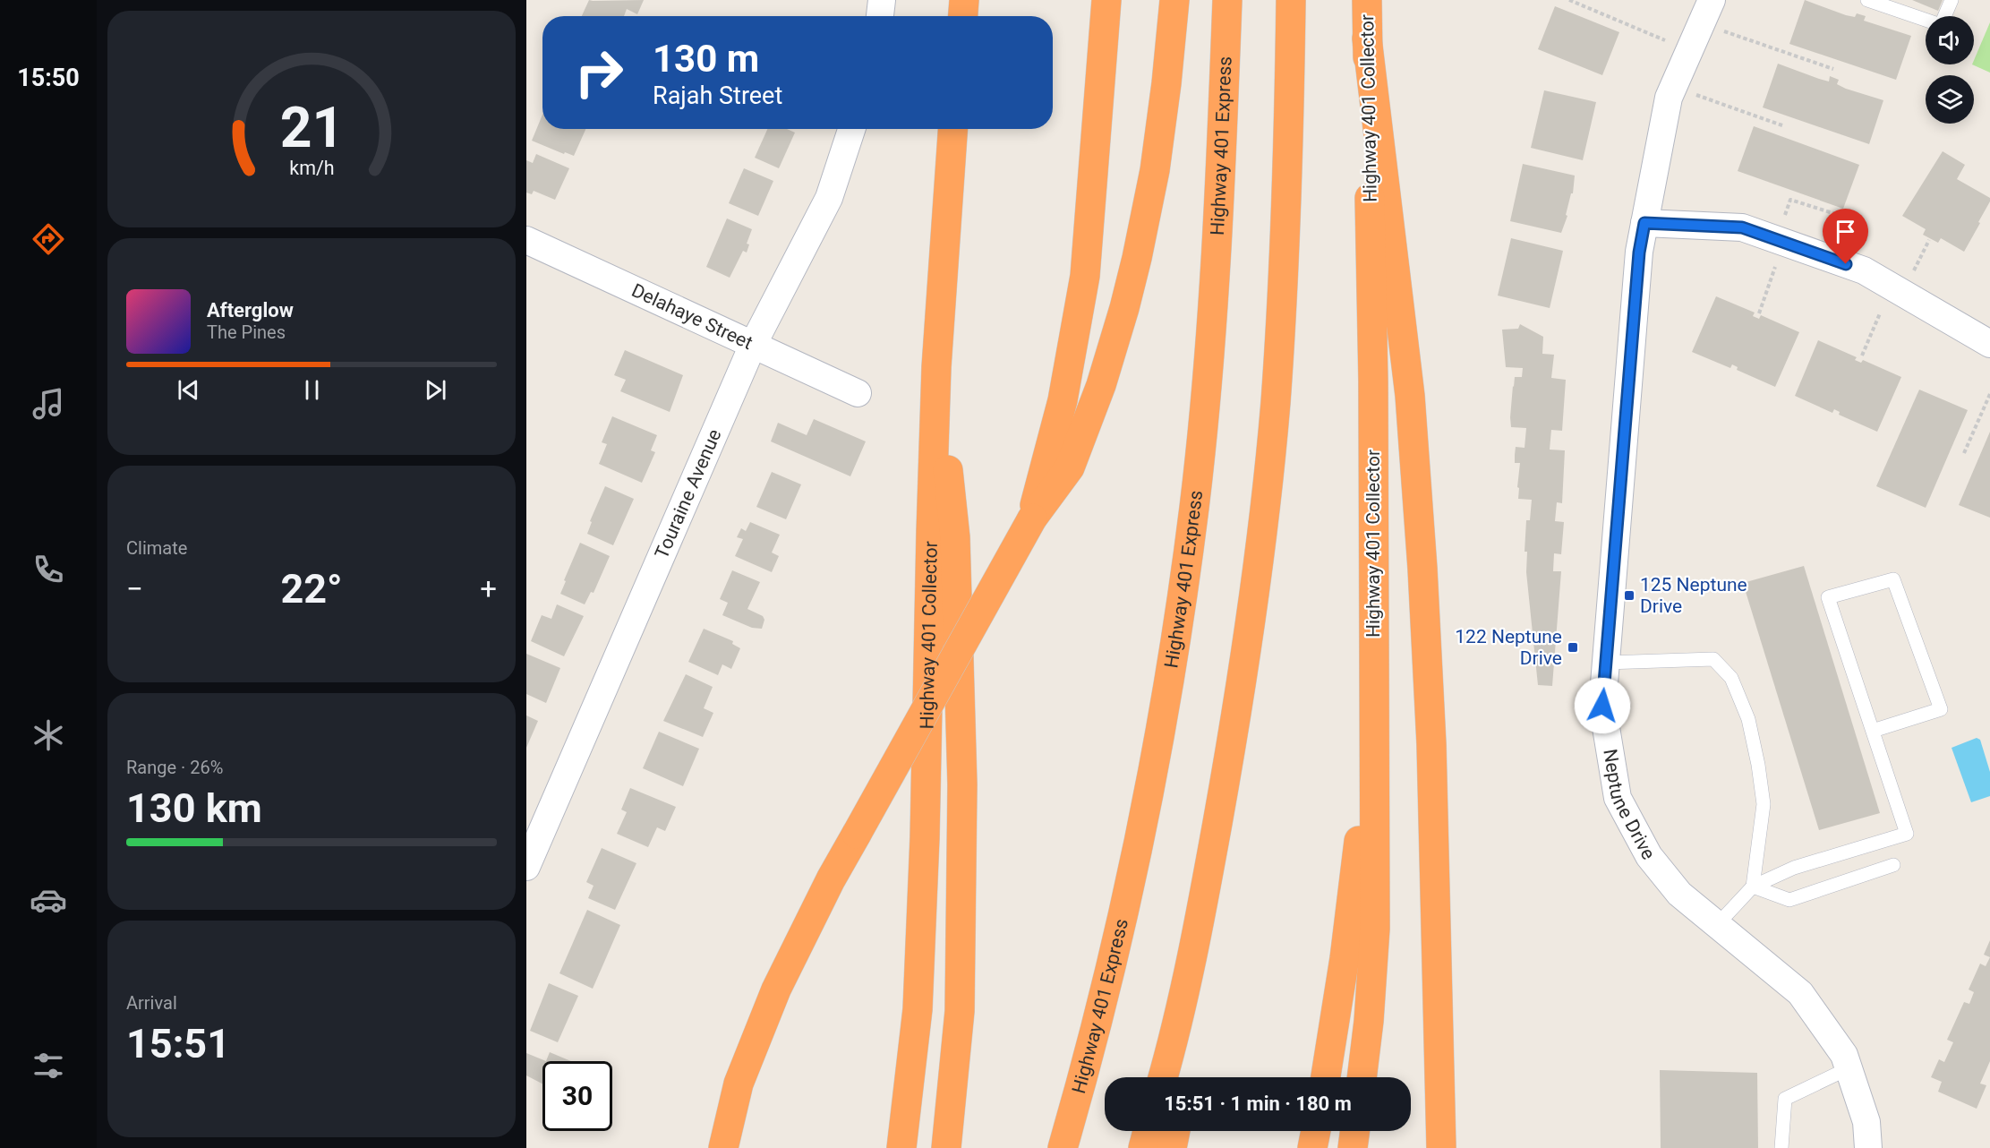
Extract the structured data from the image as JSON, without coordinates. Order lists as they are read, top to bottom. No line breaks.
{"streets":{"highway":["Highway 401 Collector","Highway 401 Express"],"street":["Delahaye Street","Touraine Avenue","Neptune Drive"]},"crossings":[["Delahaye Street","Touraine Avenue"]],"places":{"transit":["125 Neptune Drive","122 Neptune Drive"]},"page":{"tabs":"15:50","turn":["130 m","Rajah Street"],"song":["Afterglow","The Pines"],"tile":["Climate",["Range · 26%","130 km"],["Arrival","15:51"]],"heat":["−","22°","+"],"limit":"30","trip":"15:51 · 1 min · 180 m","gauge":["21","km/h"]}}
